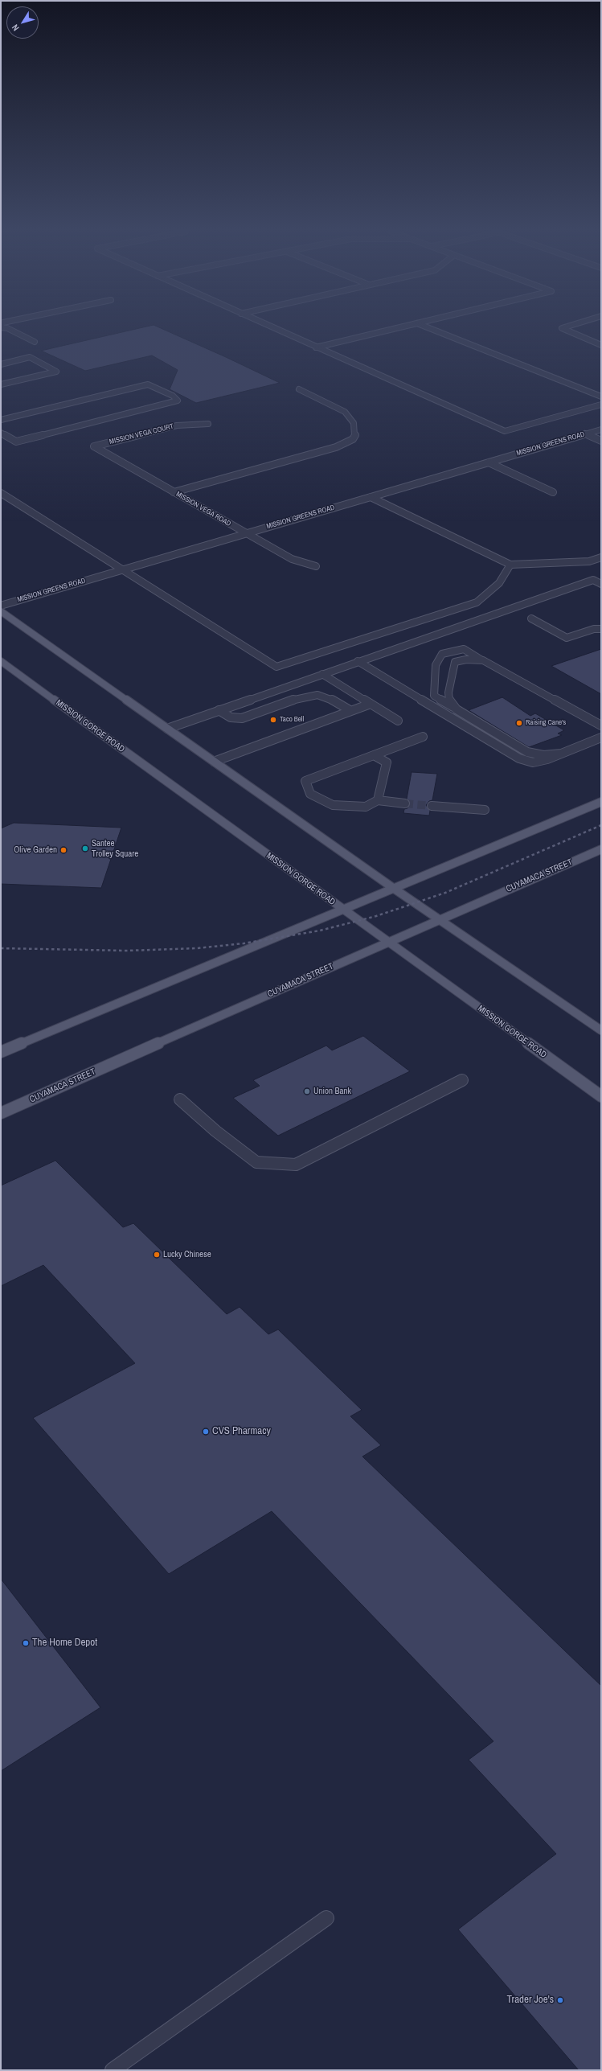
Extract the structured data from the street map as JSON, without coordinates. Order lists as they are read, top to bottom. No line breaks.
{"streets":{"main road":["MISSION GORGE ROAD","CUYAMACA STREET"],"street":["MISSION VEGA COURT","MISSION GREENS ROAD","MISSION VEGA ROAD"]},"crossings":[["MISSION VEGA COURT","MISSION VEGA ROAD"],["MISSION GREENS ROAD","MISSION VEGA ROAD"],["MISSION GORGE ROAD","CUYAMACA STREET"]],"places":["Taco Bell","Raising Cane's","Santee Trolley Square","Olive Garden","Union Bank","Lucky Chinese","CVS Pharmacy","The Home Depot","Trader Joe's"],"north":"bottom left"}
